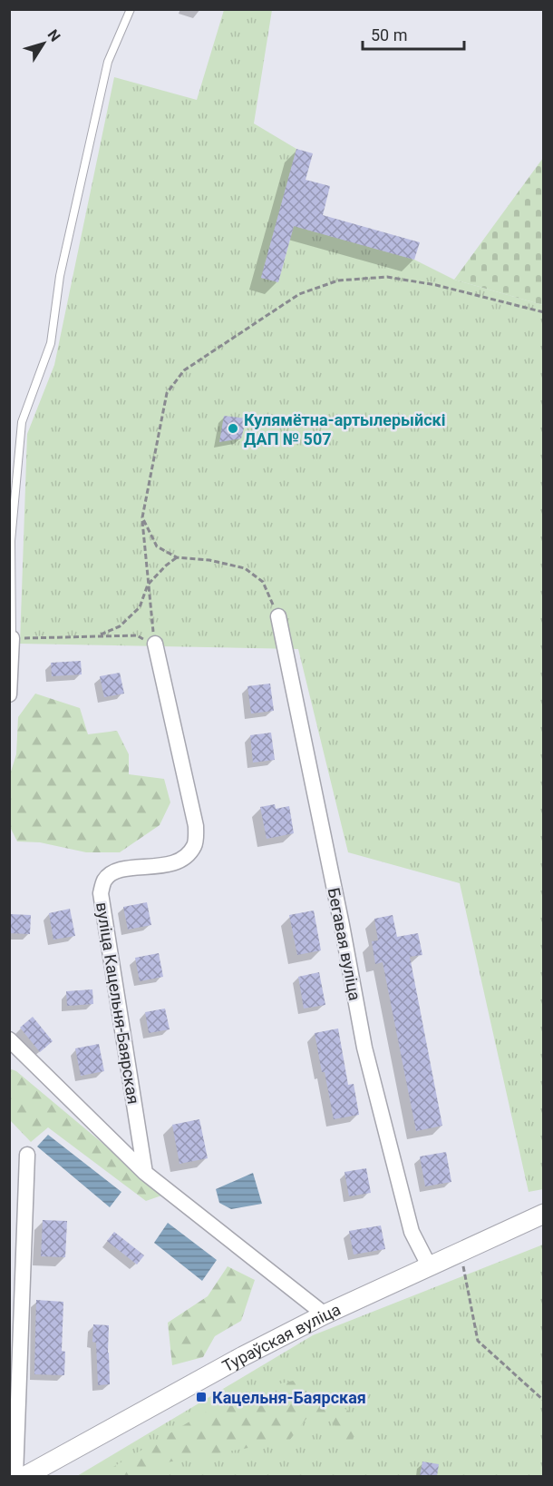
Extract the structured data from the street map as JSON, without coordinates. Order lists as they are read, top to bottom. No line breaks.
{"streets":{"street":["Бегавая вуліца","вуліца Кацельня-Баярская","Тураўская вуліца"]},"crossings":[["Бегавая вуліца","Тураўская вуліца"]],"places":{"other":["Кулямётна-артылерыйскі ДАП № 507"],"transit":["Кацельня-Баярская"]},"scale_bar":"50 m","north":"top right"}
